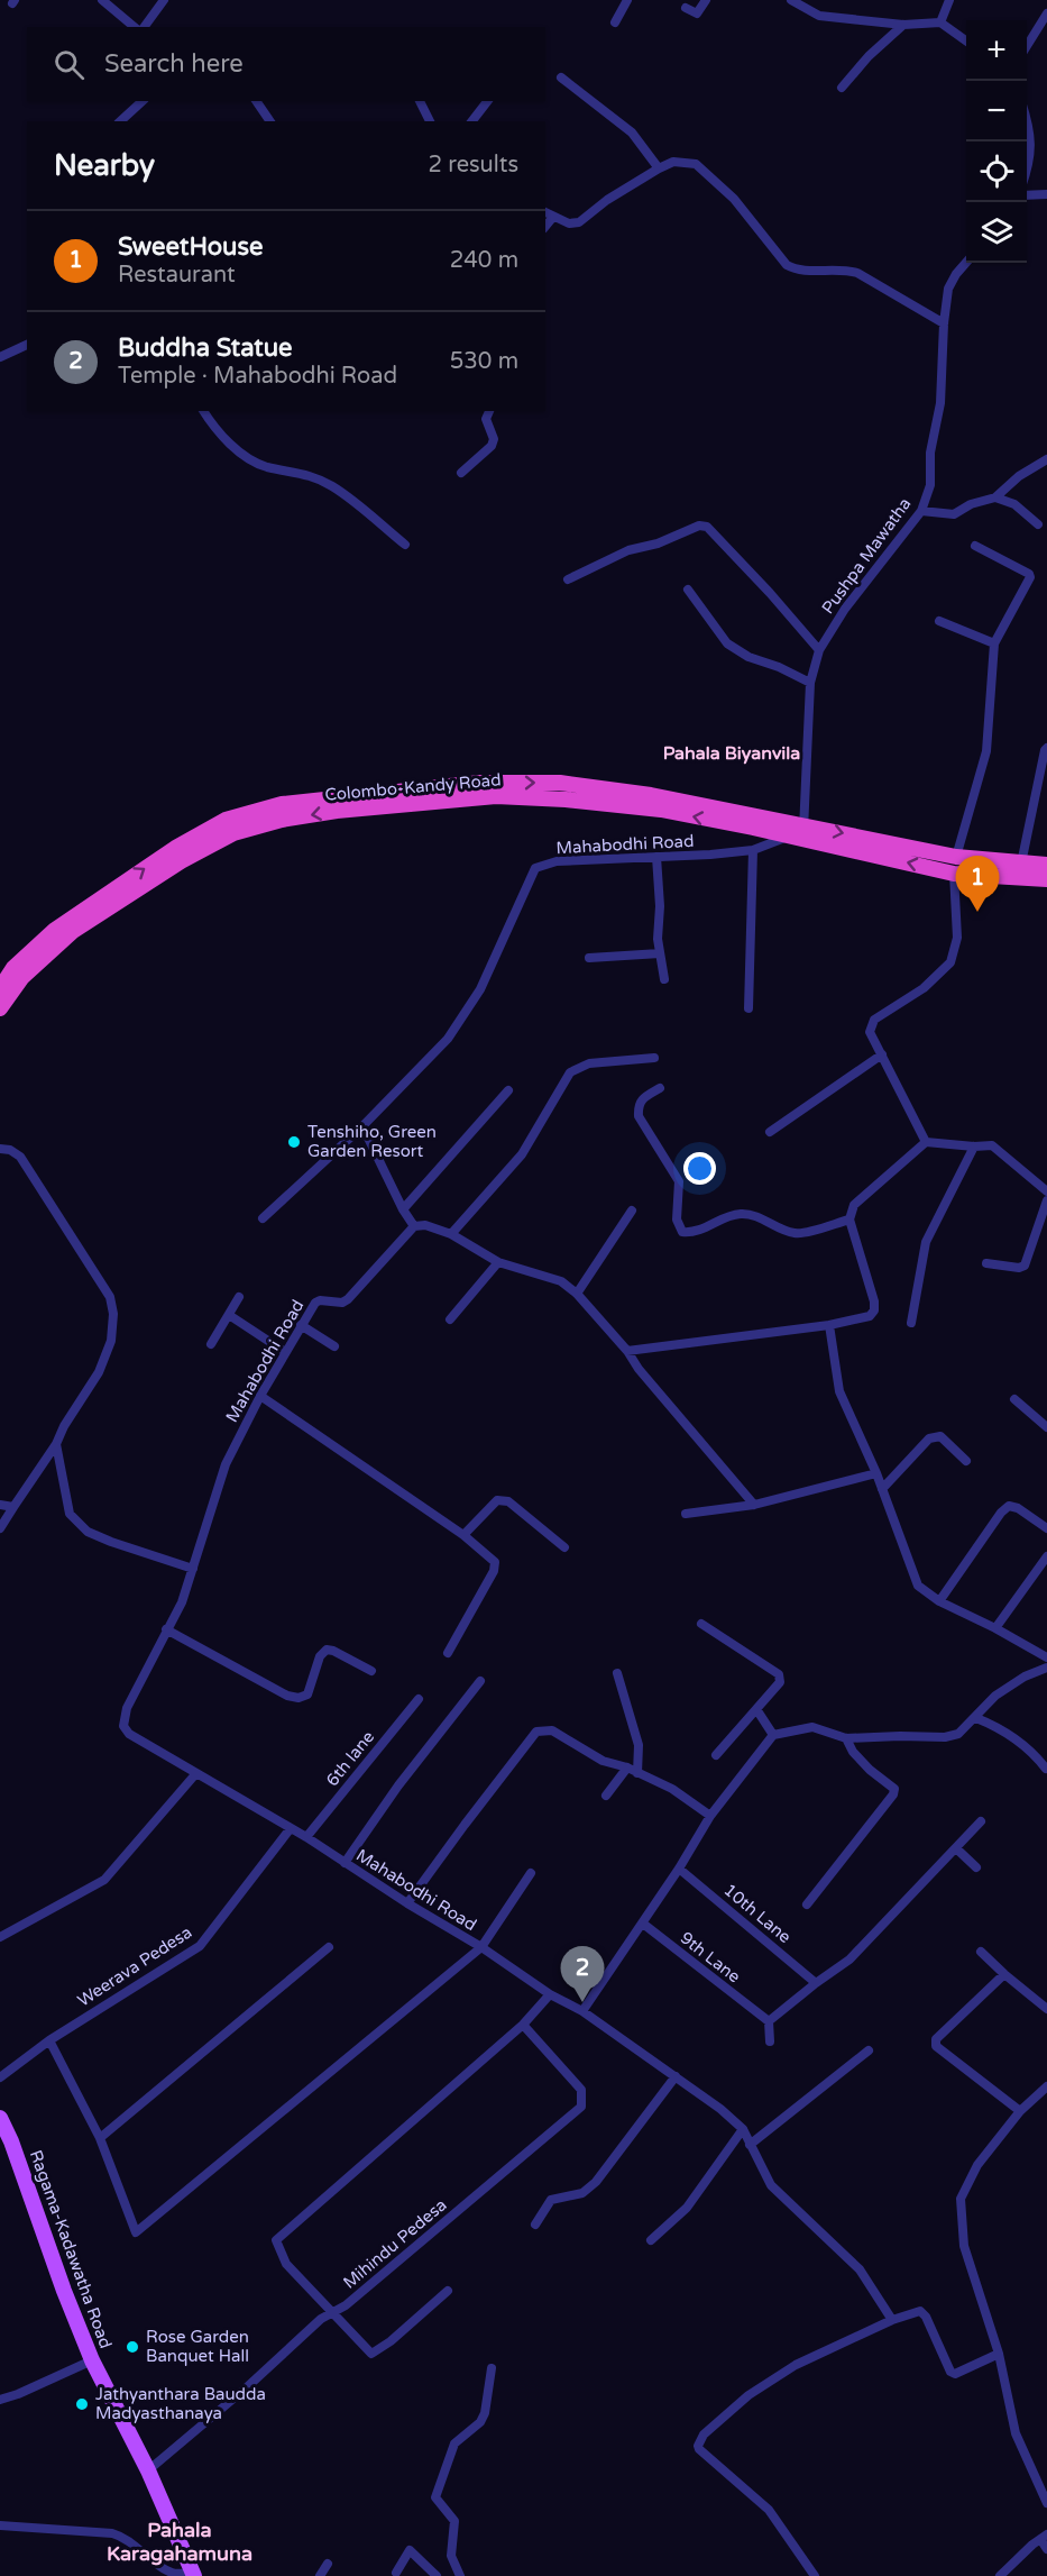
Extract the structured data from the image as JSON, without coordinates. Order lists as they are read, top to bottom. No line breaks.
{"streets":{"highway":["Colombo-Kandy Road"],"main road":["Ragama-Kadawatha Road"],"street":["Pushpa Mawatha","Mahabodhi Road","6th lane","10th Lane","9th Lane","Weerava Pedesa","Mihindu Pedesa"]},"crossings":[["Pushpa Mawatha","Colombo-Kandy Road"],["Pushpa Mawatha","Mahabodhi Road"],["Colombo-Kandy Road","Mahabodhi Road"],["Mahabodhi Road","6th lane"],["Mahabodhi Road","Weerava Pedesa"],["Mihindu Pedesa","Ragama-Kadawatha Road"]],"districts":["Pahala Biyanvila","Pahala Karagahamuna"],"places":["Tenshiho, Green Garden Resort","Rose Garden Banquet Hall","Jathyanthara Baudda Madyasthanaya"],"page":{"map_buttons":["+","−"],"search":"Search here","heading":["Nearby","2 results"],"list":[{"mark":"1","name":"SweetHouse","note":"Restaurant","value":"240 m"},{"mark":"2","name":"Buddha Statue","note":"Temple · Mahabodhi Road","value":"530 m"}],"pins":["1","2"]}}
